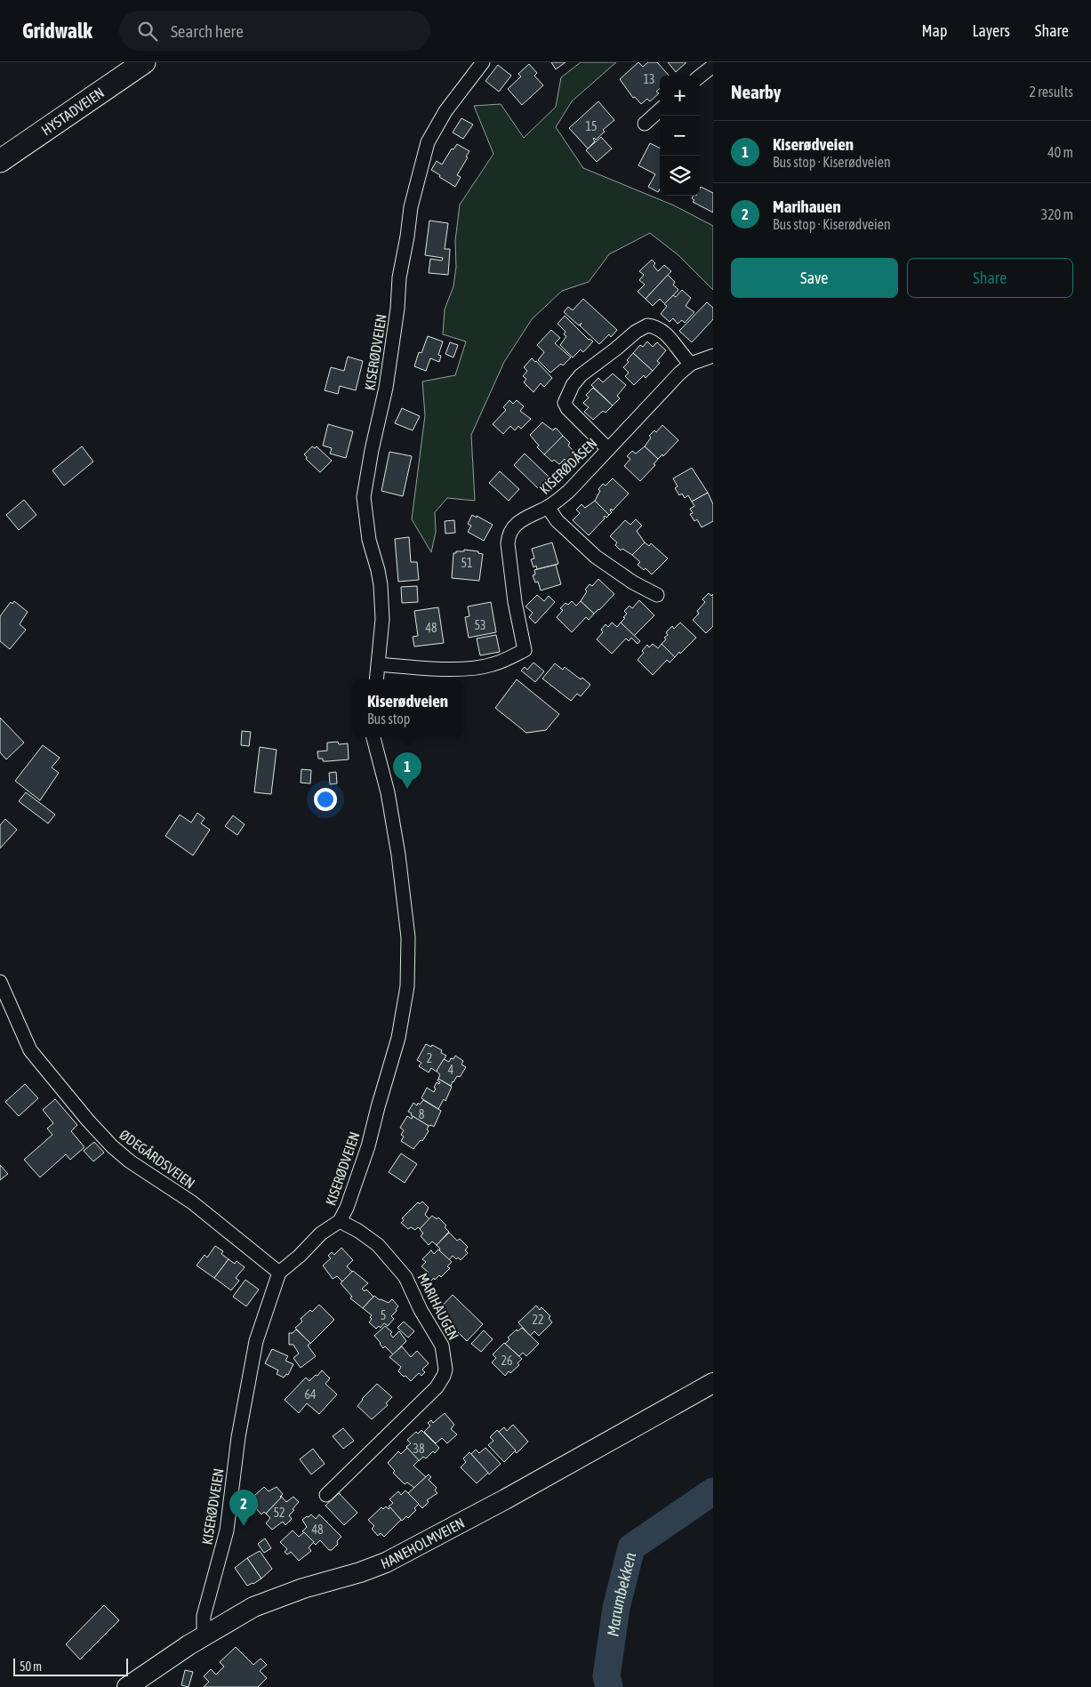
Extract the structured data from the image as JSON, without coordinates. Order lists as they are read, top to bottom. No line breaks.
{"streets":{"main road":["HYSTADVEIEN","HANEHOLMVEIEN"],"street":["KISERØDVEIEN","KISERØDÅSEN","ØDEGÅRDSVEIEN","MARIHAUGEN"]},"crossings":[["KISERØDVEIEN","KISERØDÅSEN"],["KISERØDVEIEN","ØDEGÅRDSVEIEN"],["KISERØDVEIEN","MARIHAUGEN"],["KISERØDVEIEN","HANEHOLMVEIEN"]],"water":["Marumbekken"],"house_numbers":["13","15","51","53","48","2","4","8","5","22","26","64","38","52","48"],"scale_bar":"50 m","page":{"header":"Gridwalk","search":"Search here","nav":["Map","Layers","Share"],"heading":["Nearby","2 results"],"map_buttons":["+","−"],"list":[{"mark":"1","name":"Kiserødveien","note":"Bus stop · Kiserødveien","value":"40 m"},{"mark":"2","name":"Marihauen","note":"Bus stop · Kiserødveien","value":"320 m"}],"buttons":["Save","Share"],"popup":["Kiserødveien","Bus stop"],"pins":["1","2"],"scale":"50 m"}}
